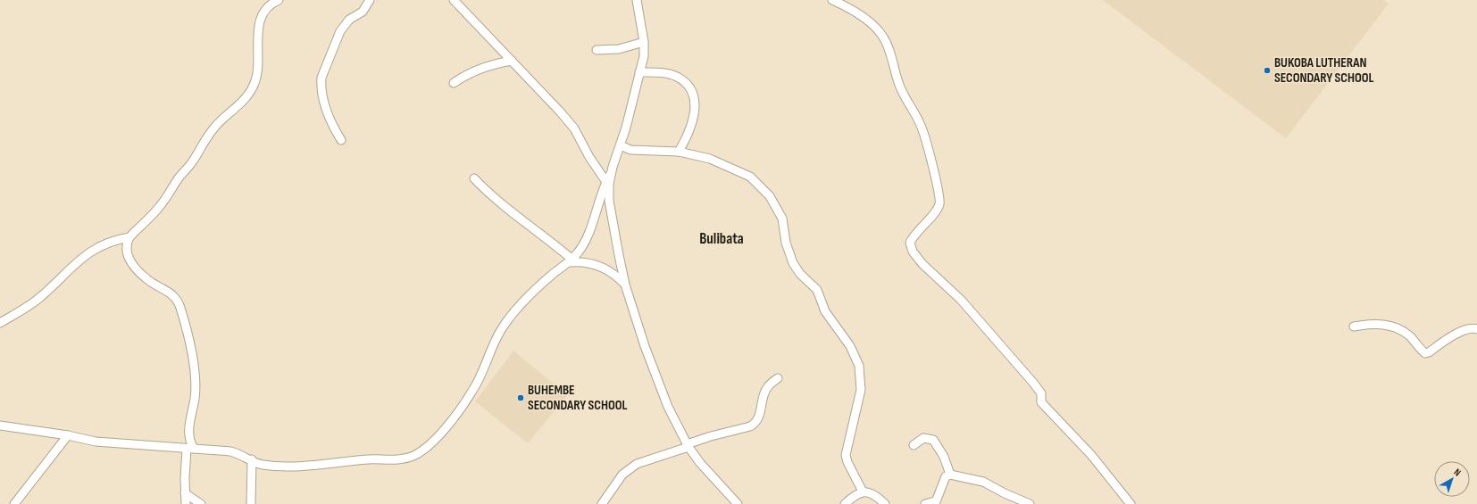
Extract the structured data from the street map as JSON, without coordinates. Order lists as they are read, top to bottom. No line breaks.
{"districts":["Bulibata"],"places":["BUKOBA LUTHERAN SECONDARY SCHOOL","BUHEMBE SECONDARY SCHOOL"],"north":"top right"}
